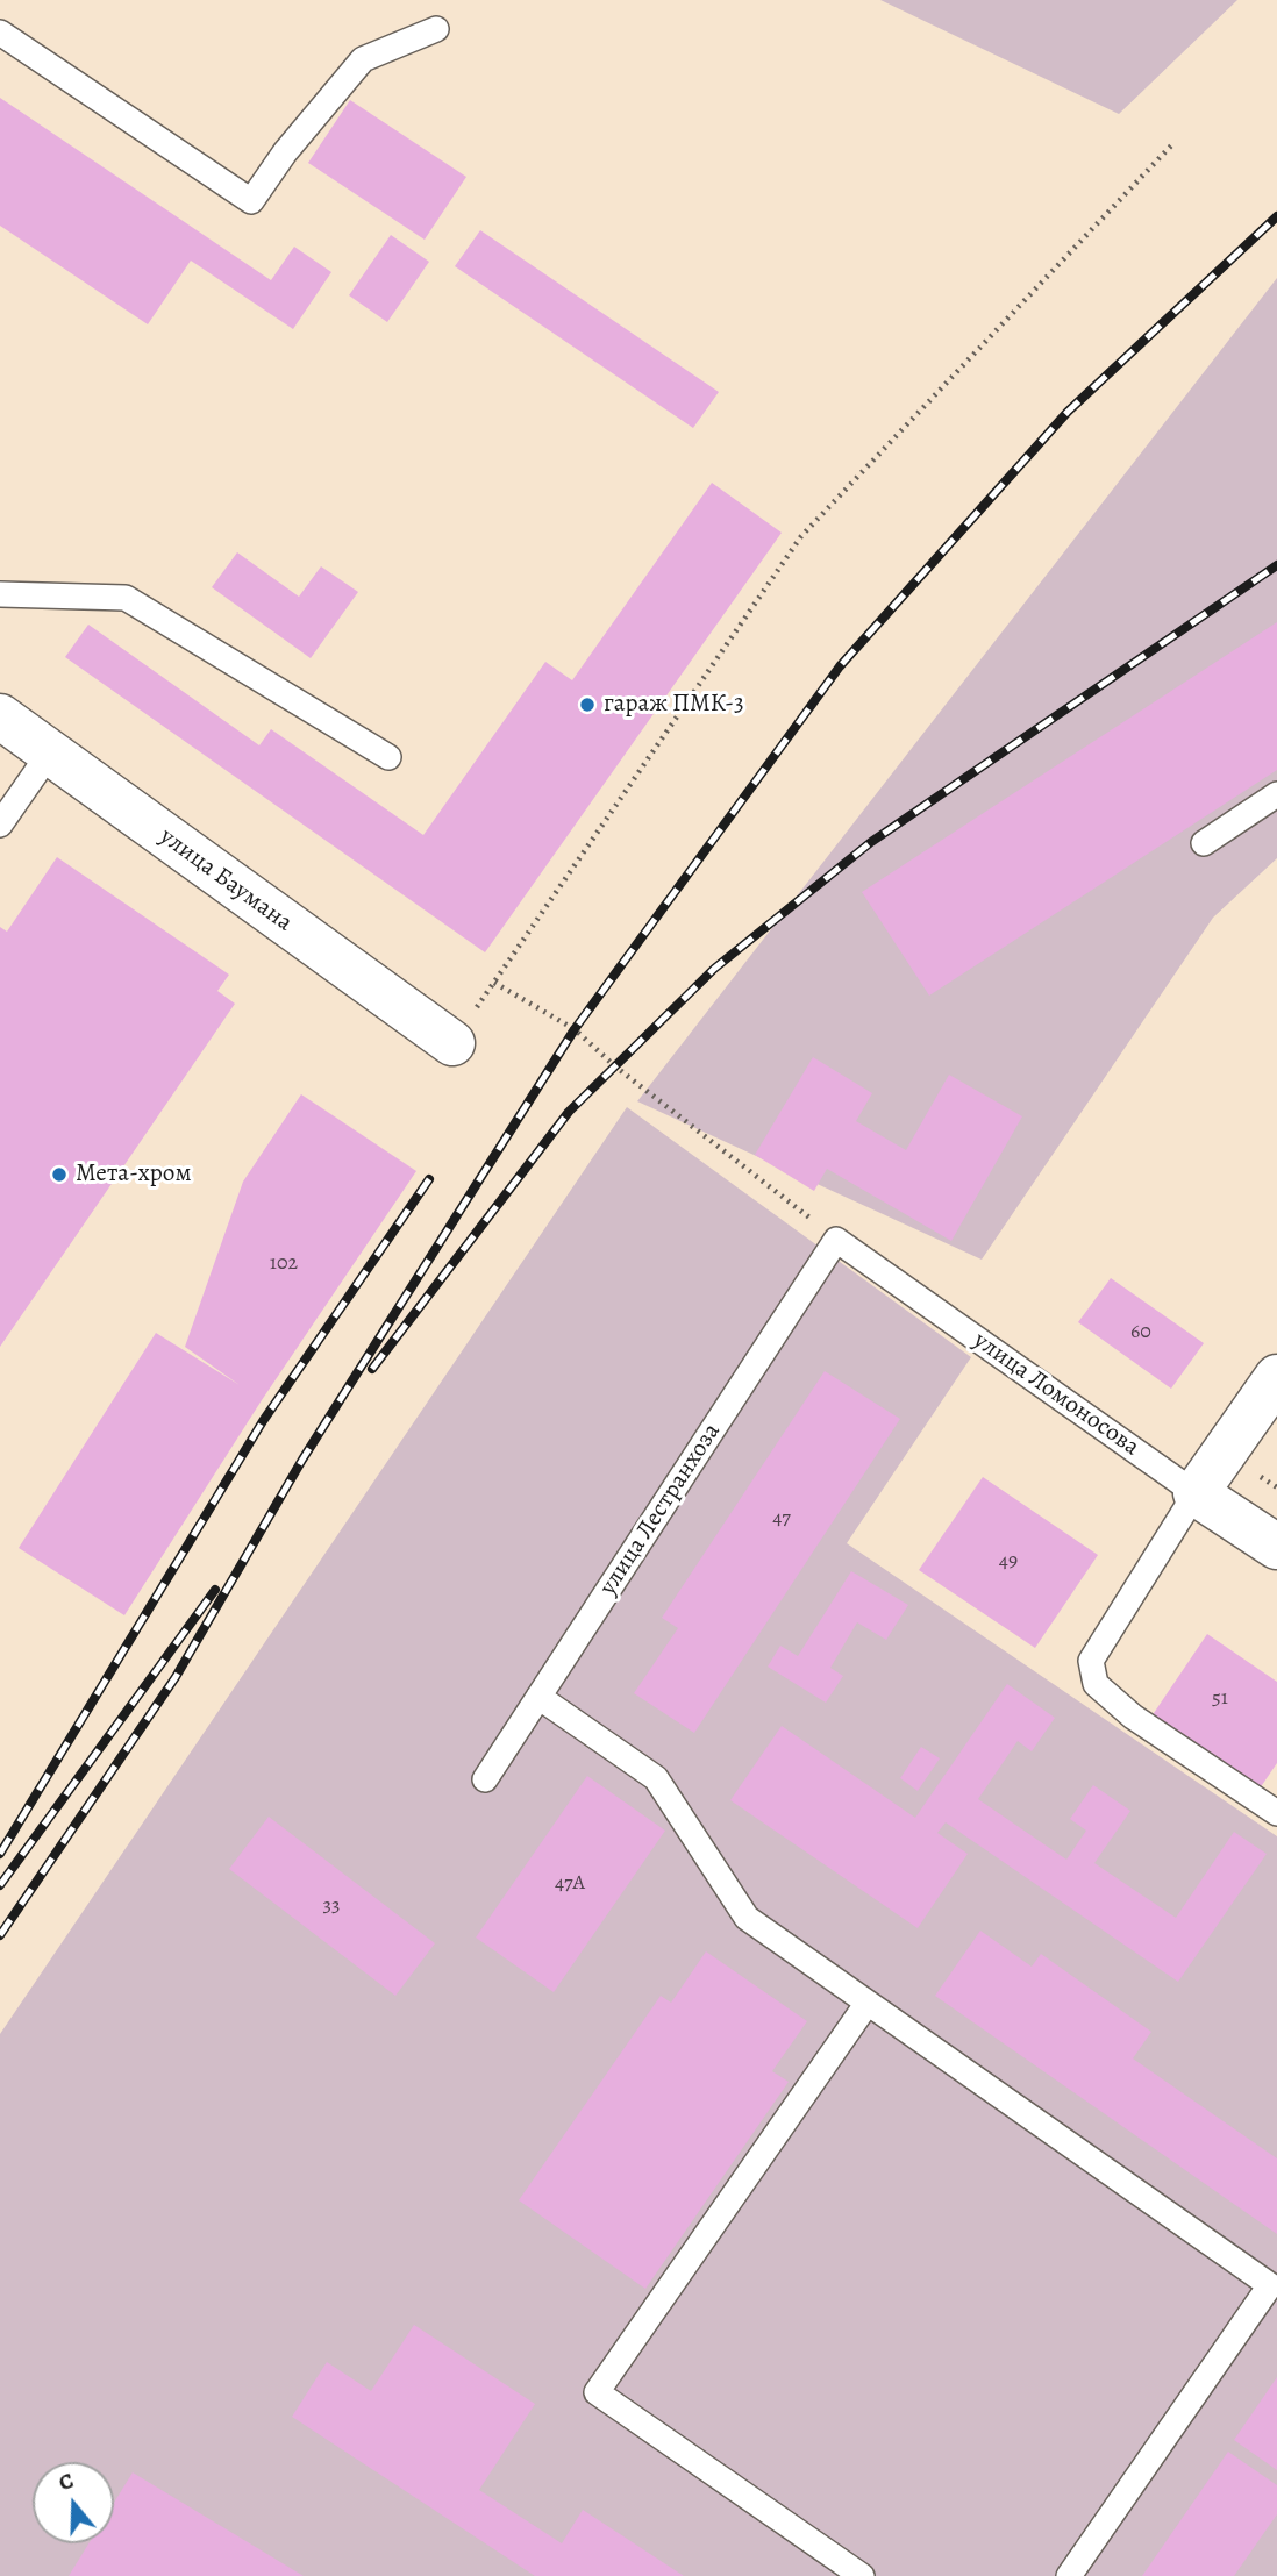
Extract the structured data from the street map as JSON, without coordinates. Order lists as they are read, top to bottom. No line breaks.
{"streets":{"street":["улица Баумана","улица Ломоносова"],"lane":["улица Лестранхоза"]},"crossings":[["улица Ломоносова","улица Лестранхоза"]],"places":["гараж ПМК-3","Мета-хром"],"house_numbers":["102","60","47","49","51","47А","33"],"north":"top"}
